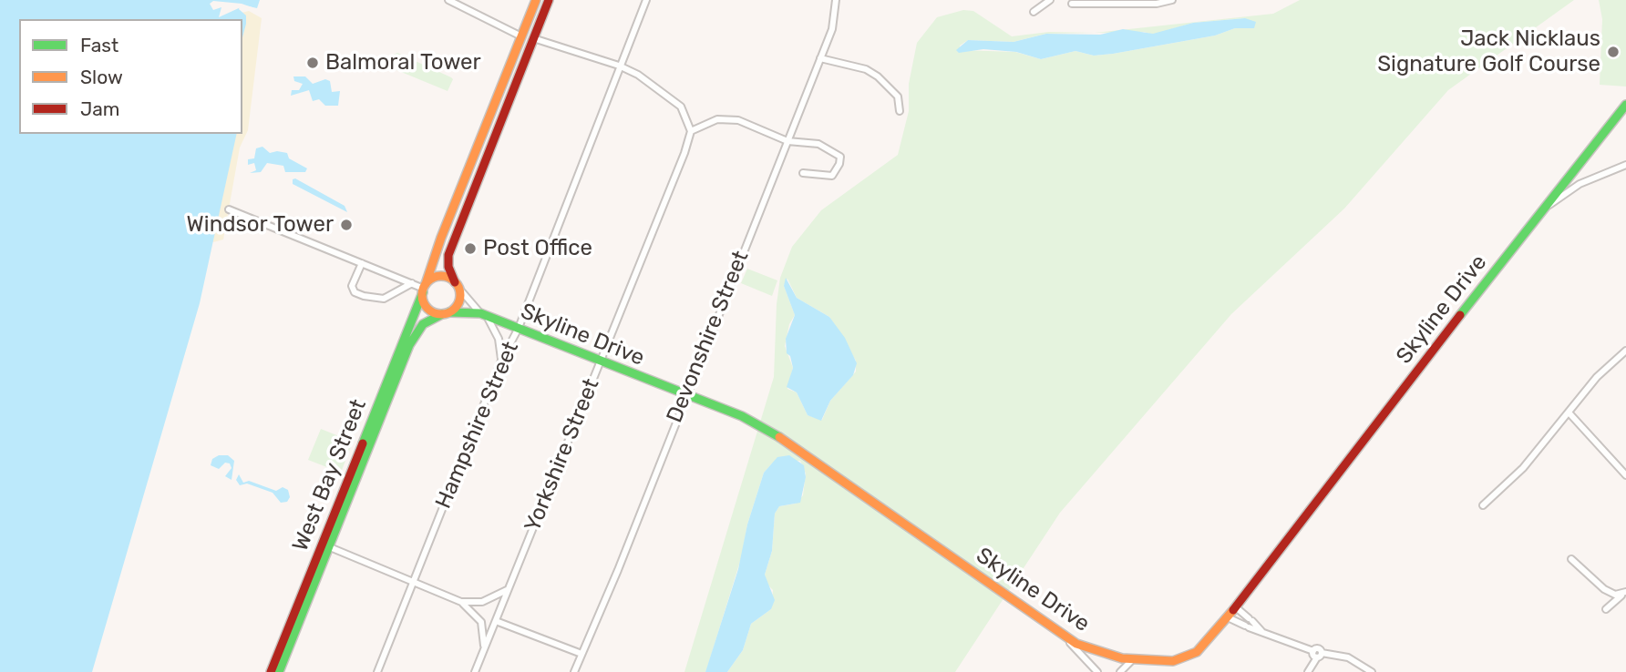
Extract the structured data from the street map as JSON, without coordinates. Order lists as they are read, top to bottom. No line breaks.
{"streets":{"street":["Skyline Drive","Devonshire Street","Hampshire Street","Yorkshire Street","West Bay Street"]},"crossings":[["Skyline Drive","Devonshire Street"],["Skyline Drive","Hampshire Street"],["Skyline Drive","Yorkshire Street"],["Skyline Drive","West Bay Street"]],"places":["Jack Nicklaus Signature Golf Course","Balmoral Tower","Windsor Tower","Post Office"],"legend":["Fast","Slow","Jam"]}
